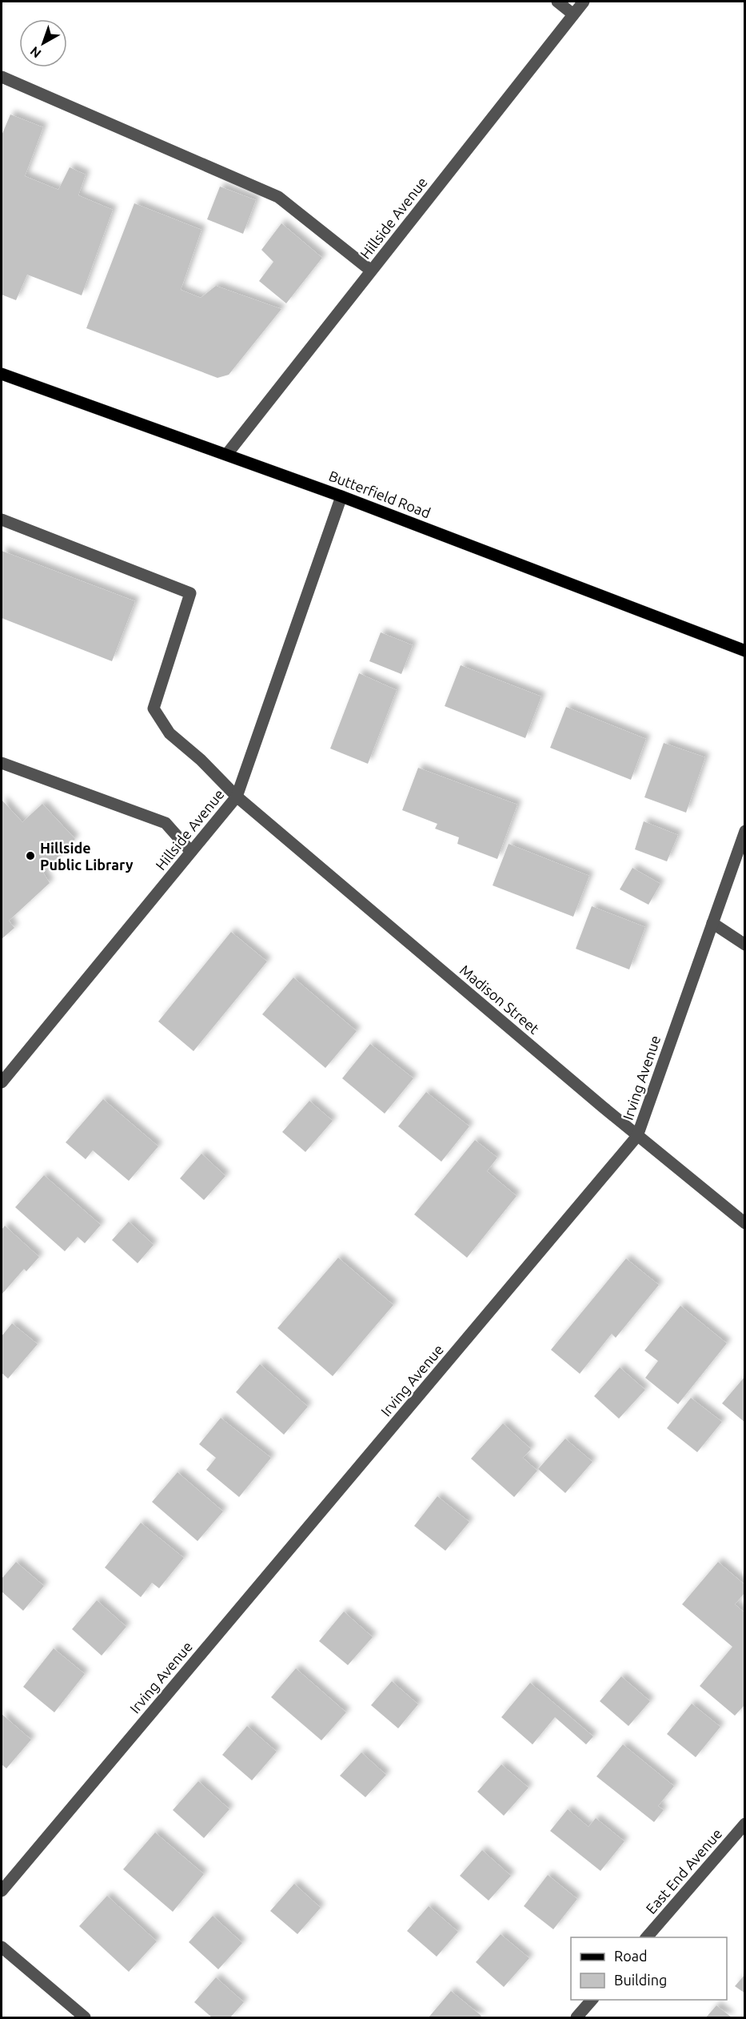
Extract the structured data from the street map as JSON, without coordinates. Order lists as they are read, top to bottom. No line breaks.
{"streets":{"main road":["Butterfield Road"],"street":["Hillside Avenue","Madison Street","Irving Avenue","East End Avenue"]},"crossings":[["Hillside Avenue","Butterfield Road"],["Hillside Avenue","Madison Street"],["Madison Street","Irving Avenue"]],"places":["Hillside Public Library"],"legend":["Road","Building"],"north":"bottom left"}
